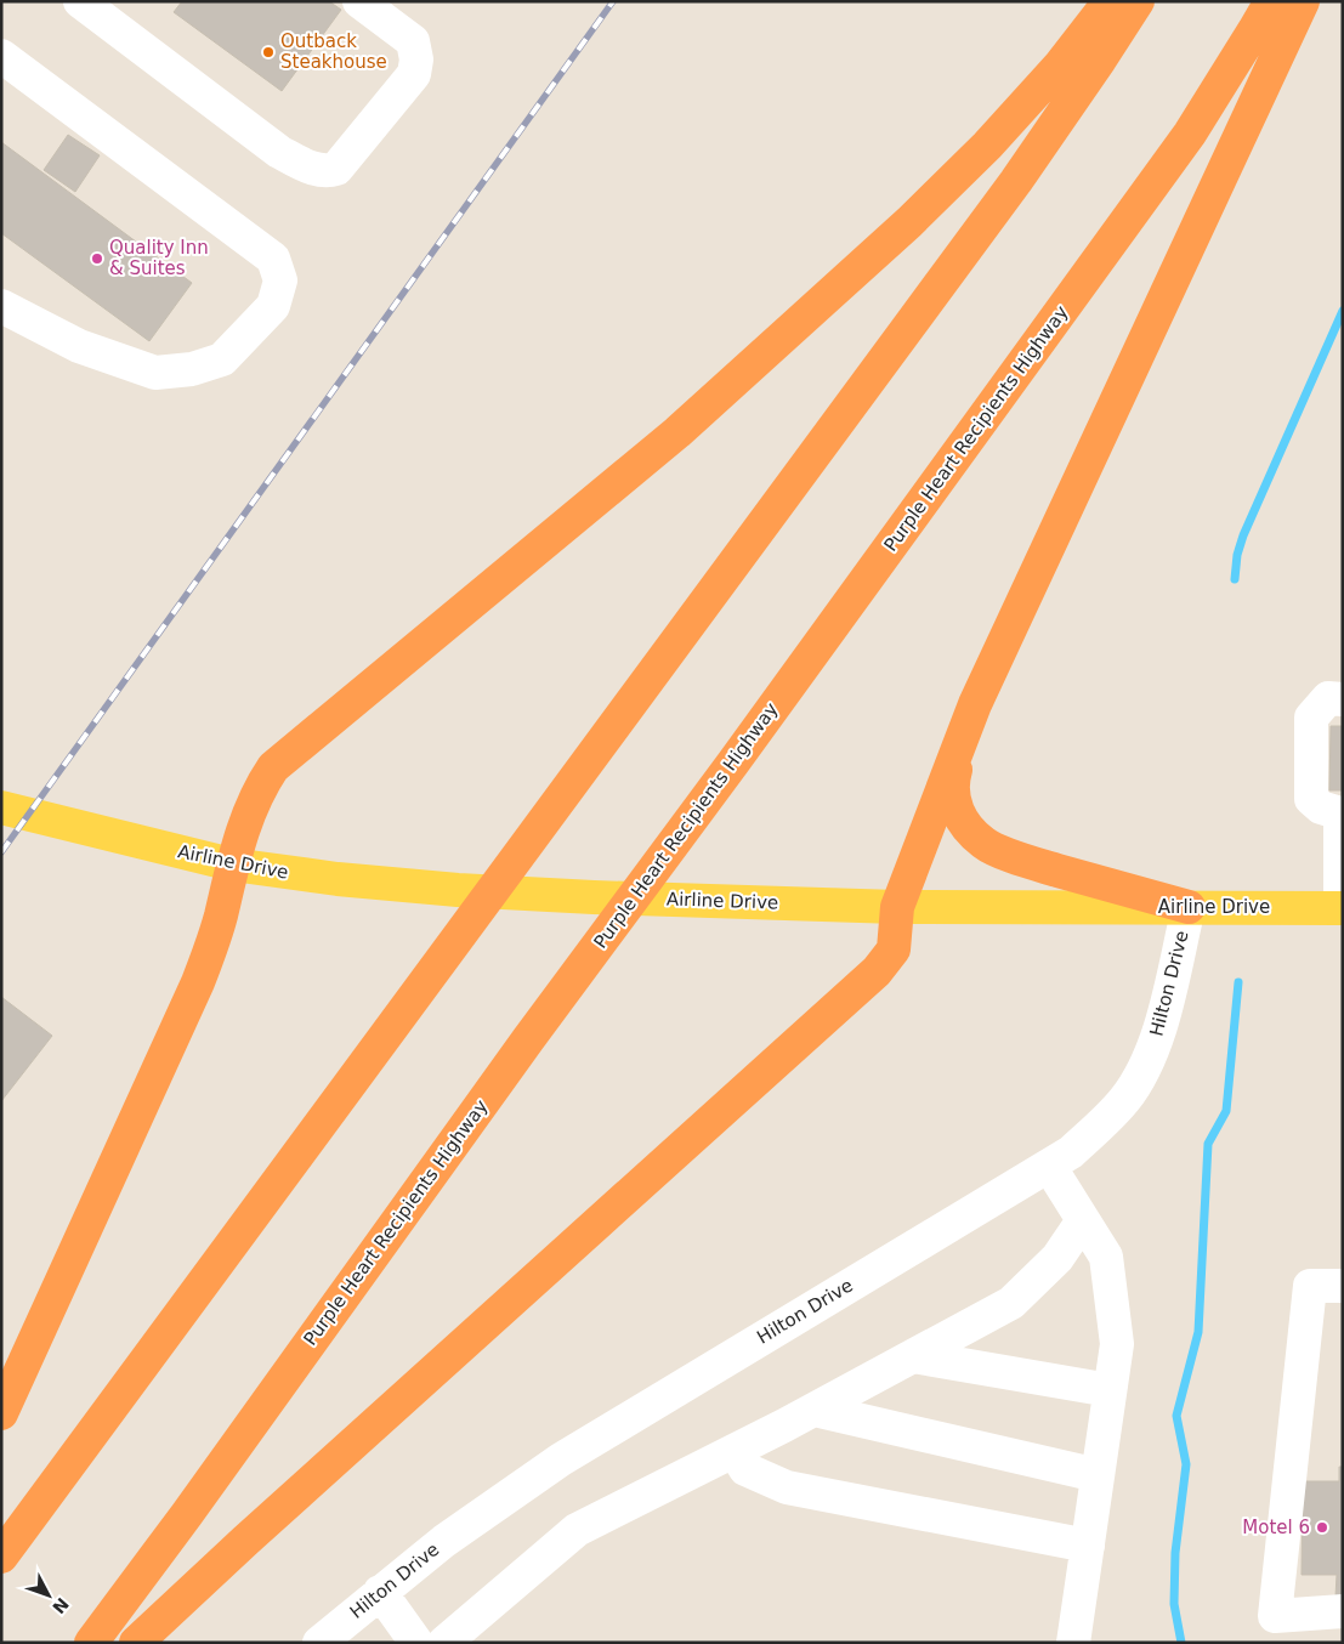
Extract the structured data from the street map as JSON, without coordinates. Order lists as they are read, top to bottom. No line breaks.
{"streets":{"highway":["Purple Heart Recipients Highway"],"main road":["Airline Drive"],"street":["Hilton Drive"]},"crossings":[["Airline Drive","Hilton Drive"]],"places":["Outback Steakhouse","Quality Inn & Suites","Motel 6"],"north":"bottom right"}
